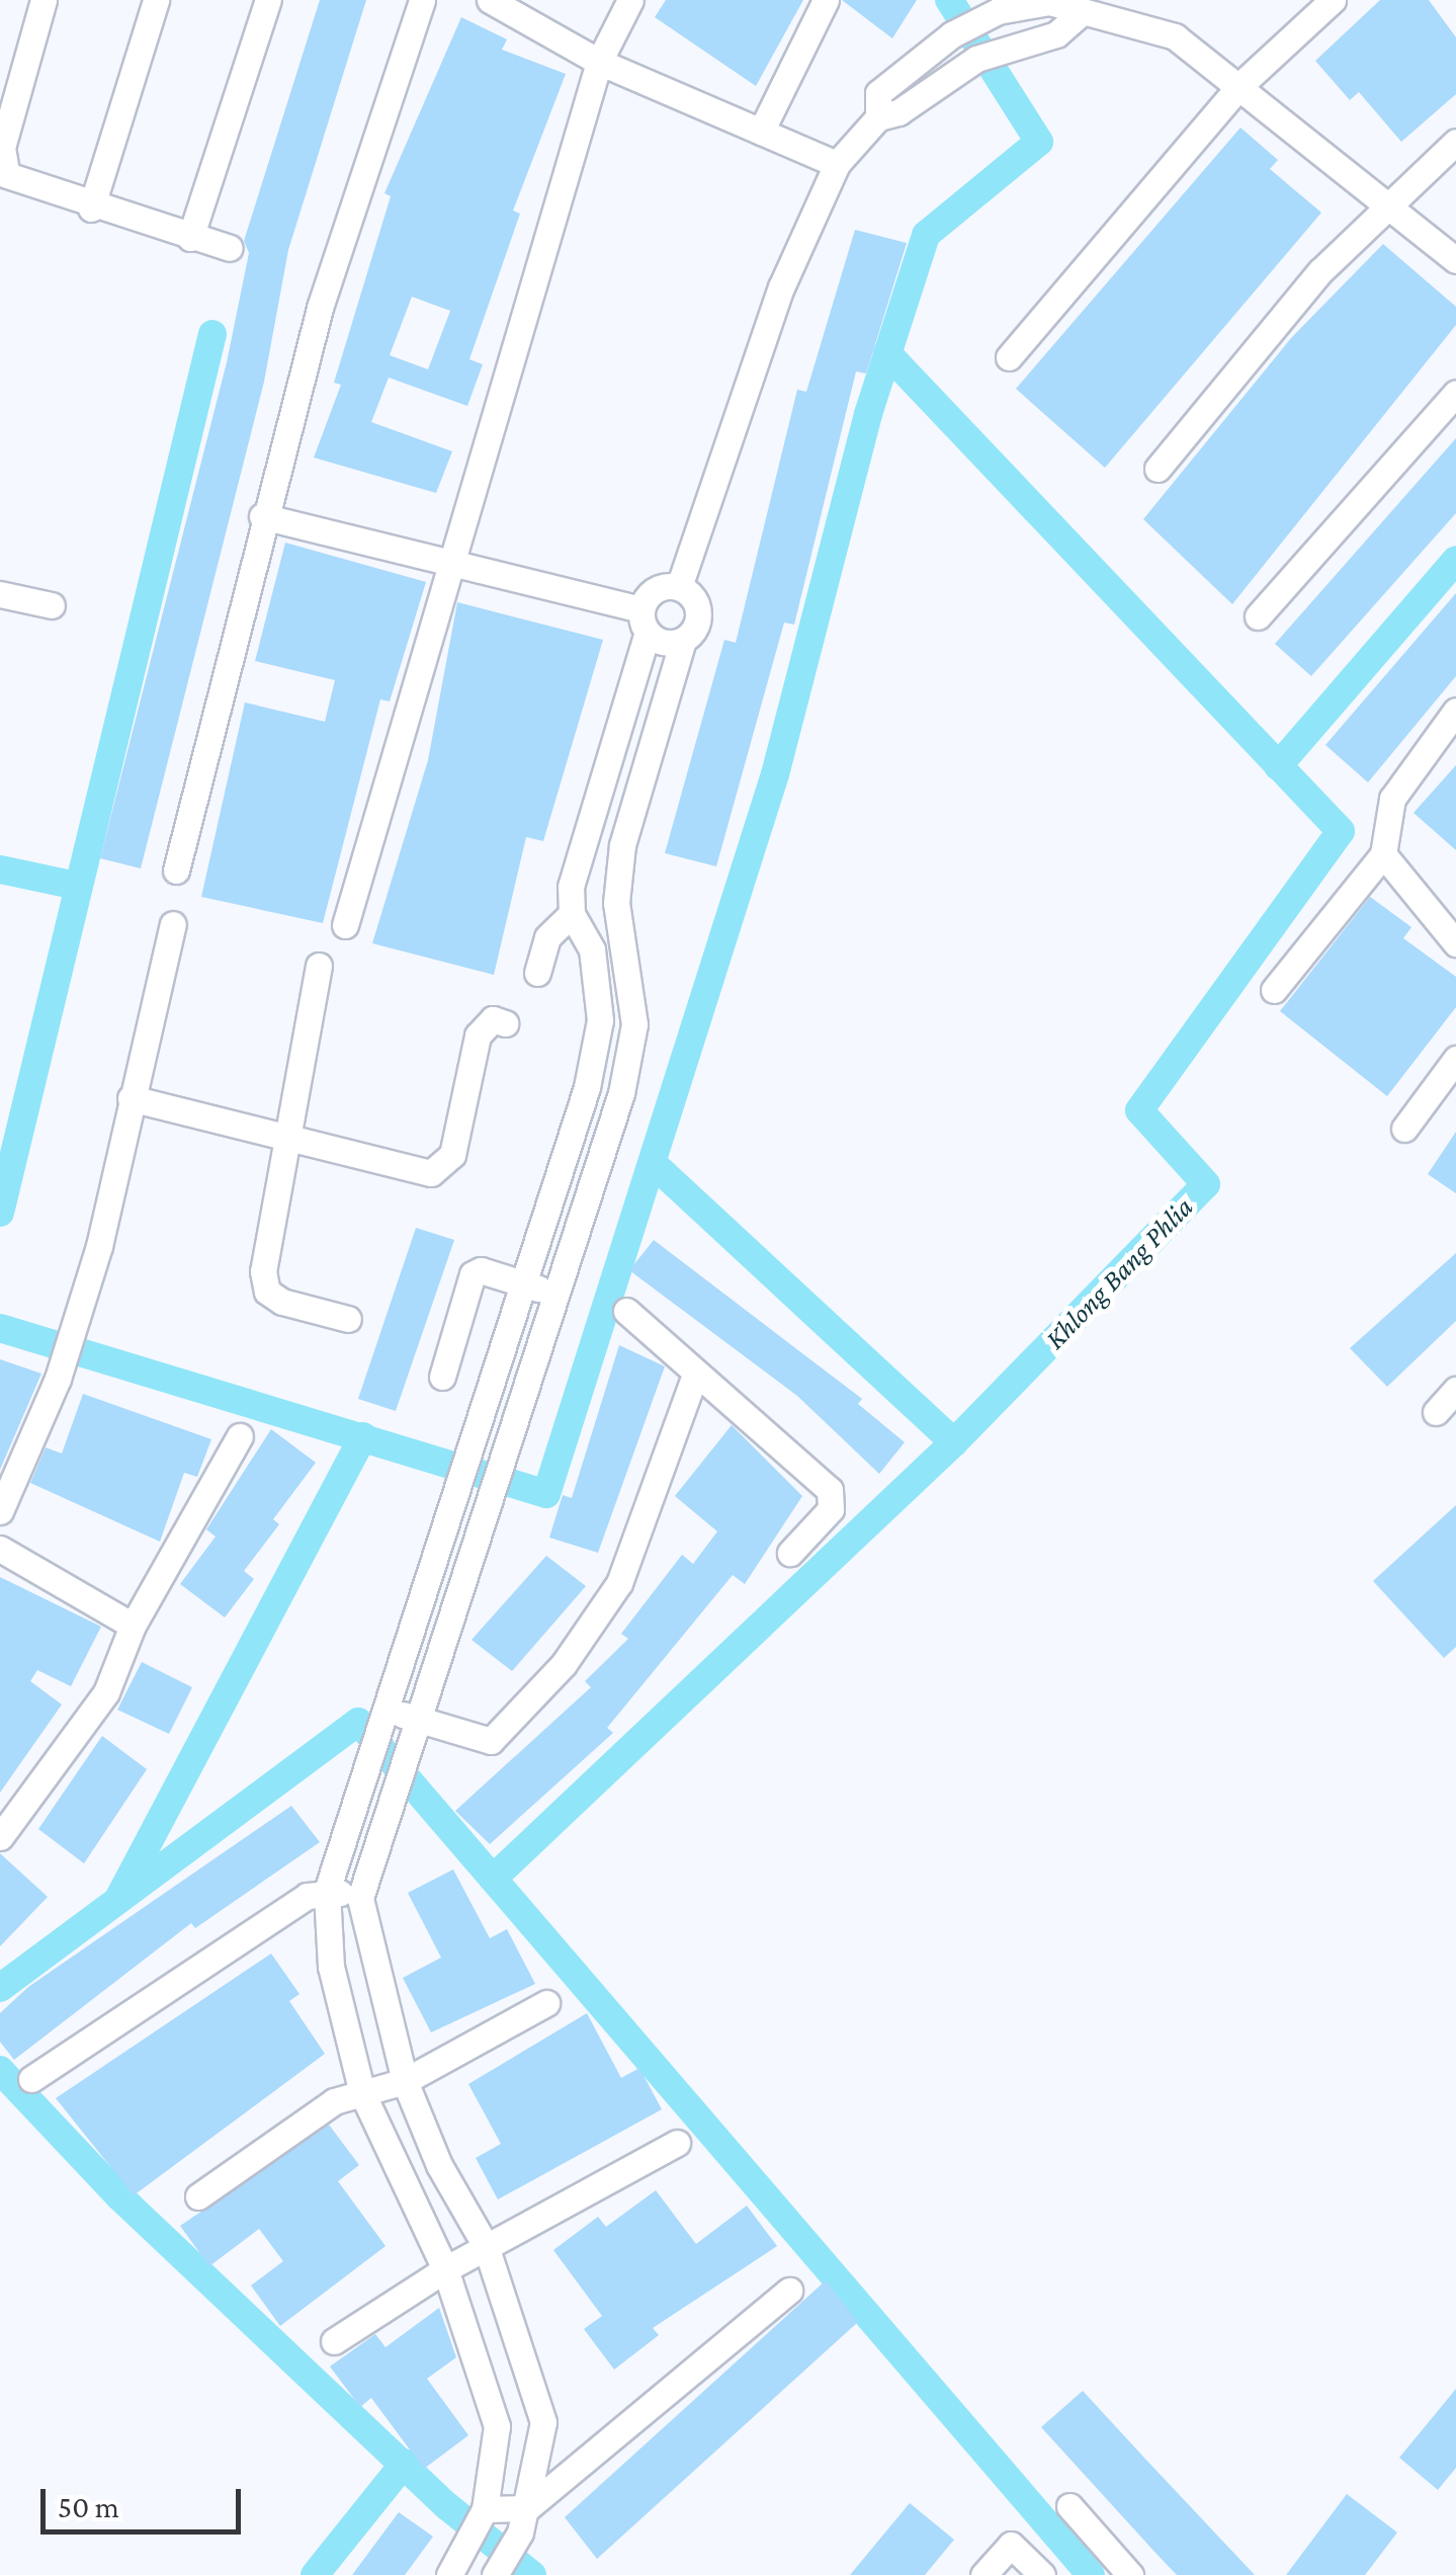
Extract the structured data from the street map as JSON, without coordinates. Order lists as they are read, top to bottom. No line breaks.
{"water":["Khlong Bang Phlia"],"scale_bar":"50 m"}
